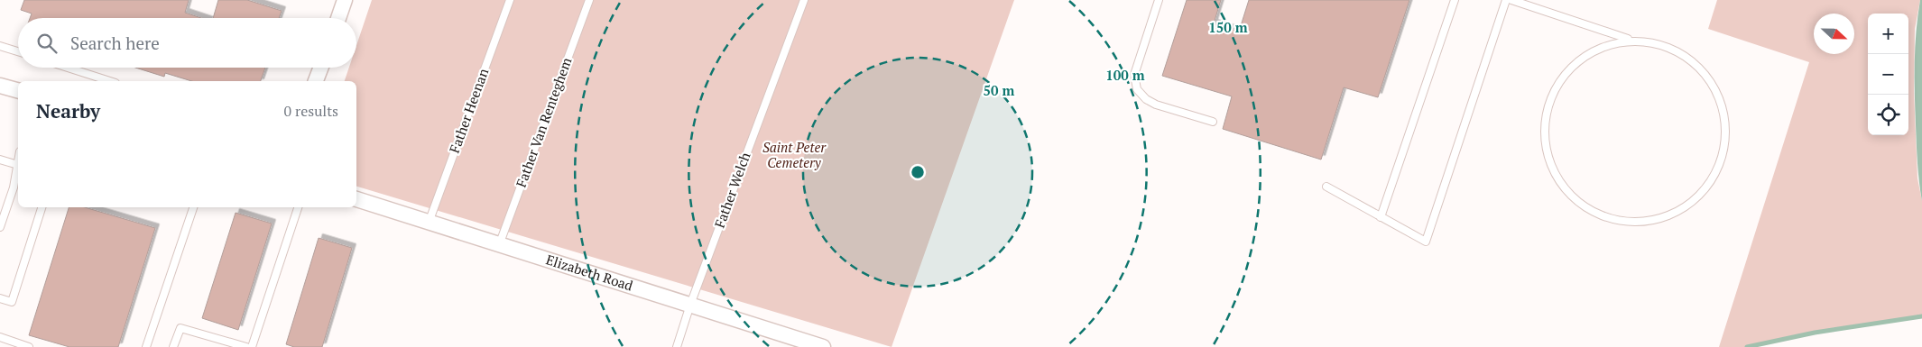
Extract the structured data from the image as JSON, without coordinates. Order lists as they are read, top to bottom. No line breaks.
{"streets":{"street":["Elizabeth Road"],"lane":["Father Heenan","Father Van Renteghem","Father Welch"]},"crossings":[["Father Heenan","Elizabeth Road"],["Father Van Renteghem","Elizabeth Road"],["Father Welch","Elizabeth Road"]],"parks":["Saint Peter Cemetery"],"north":"right","page":{"map_buttons":["+","−"],"search":"Search here","heading":["Nearby","0 results"]},"rings":["150 m","100 m","50 m"]}
